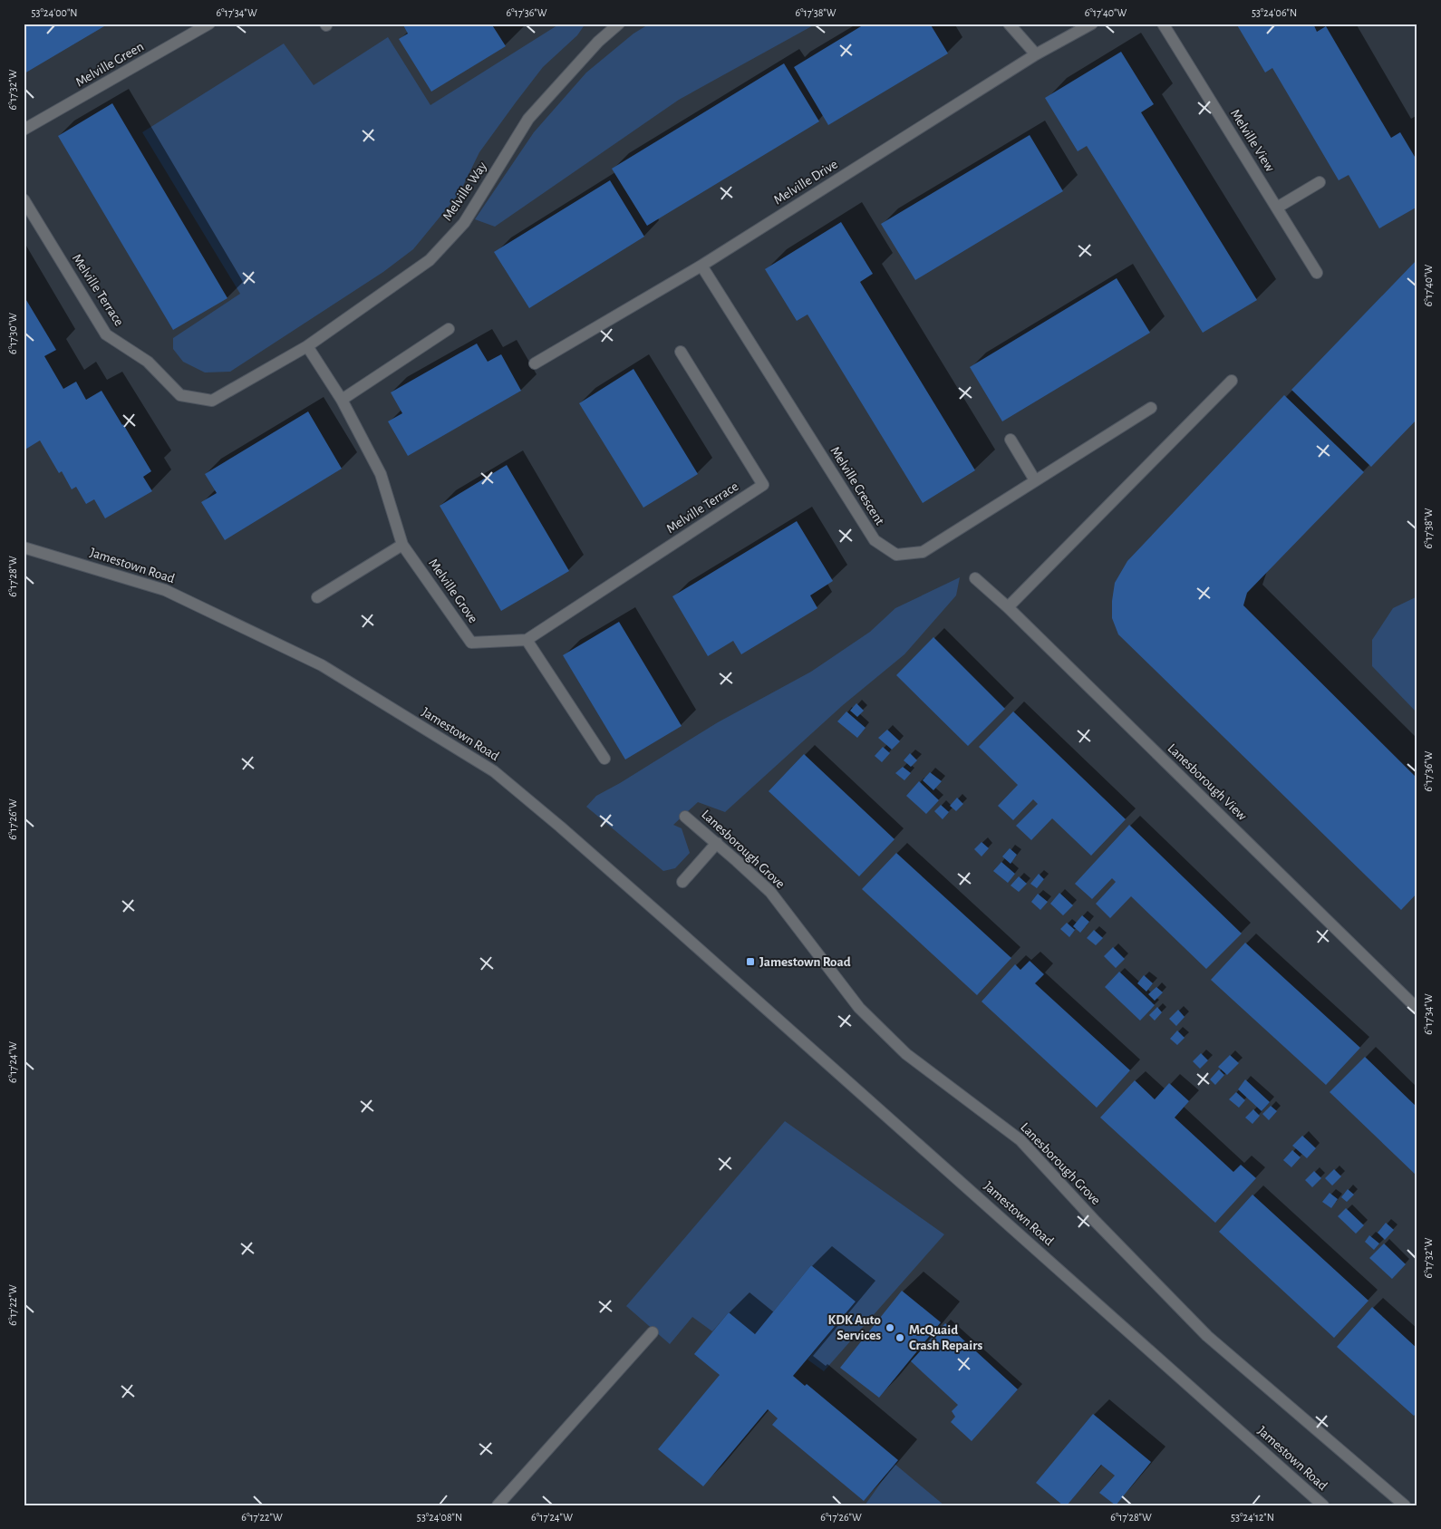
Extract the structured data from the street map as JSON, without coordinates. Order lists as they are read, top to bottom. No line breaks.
{"streets":{"street":["Melville Green","Melville View","Melville Drive","Melville Way","Melville Terrace","Melville Crescent","Jamestown Road","Melville Grove","Lanesborough View","Lanesborough Grove"]},"crossings":[["Melville Drive","Melville Crescent"],["Melville Way","Melville Terrace"],["Melville Way","Melville Grove"],["Melville Terrace","Melville Grove"]],"places":{"transit":["Jamestown Road"],"other":["KDK Auto Services","McQuaid Crash Repairs"]},"coordinates":["53°24'00\"N","6°17'34\"W","6°17'36\"W","6°17'38\"W","6°17'40\"W","53°24'06\"N","6°17'32\"W","6°17'30\"W","6°17'28\"W","6°17'26\"W","6°17'24\"W","6°17'22\"W","53°24'08\"N","53°24'12\"N"]}
